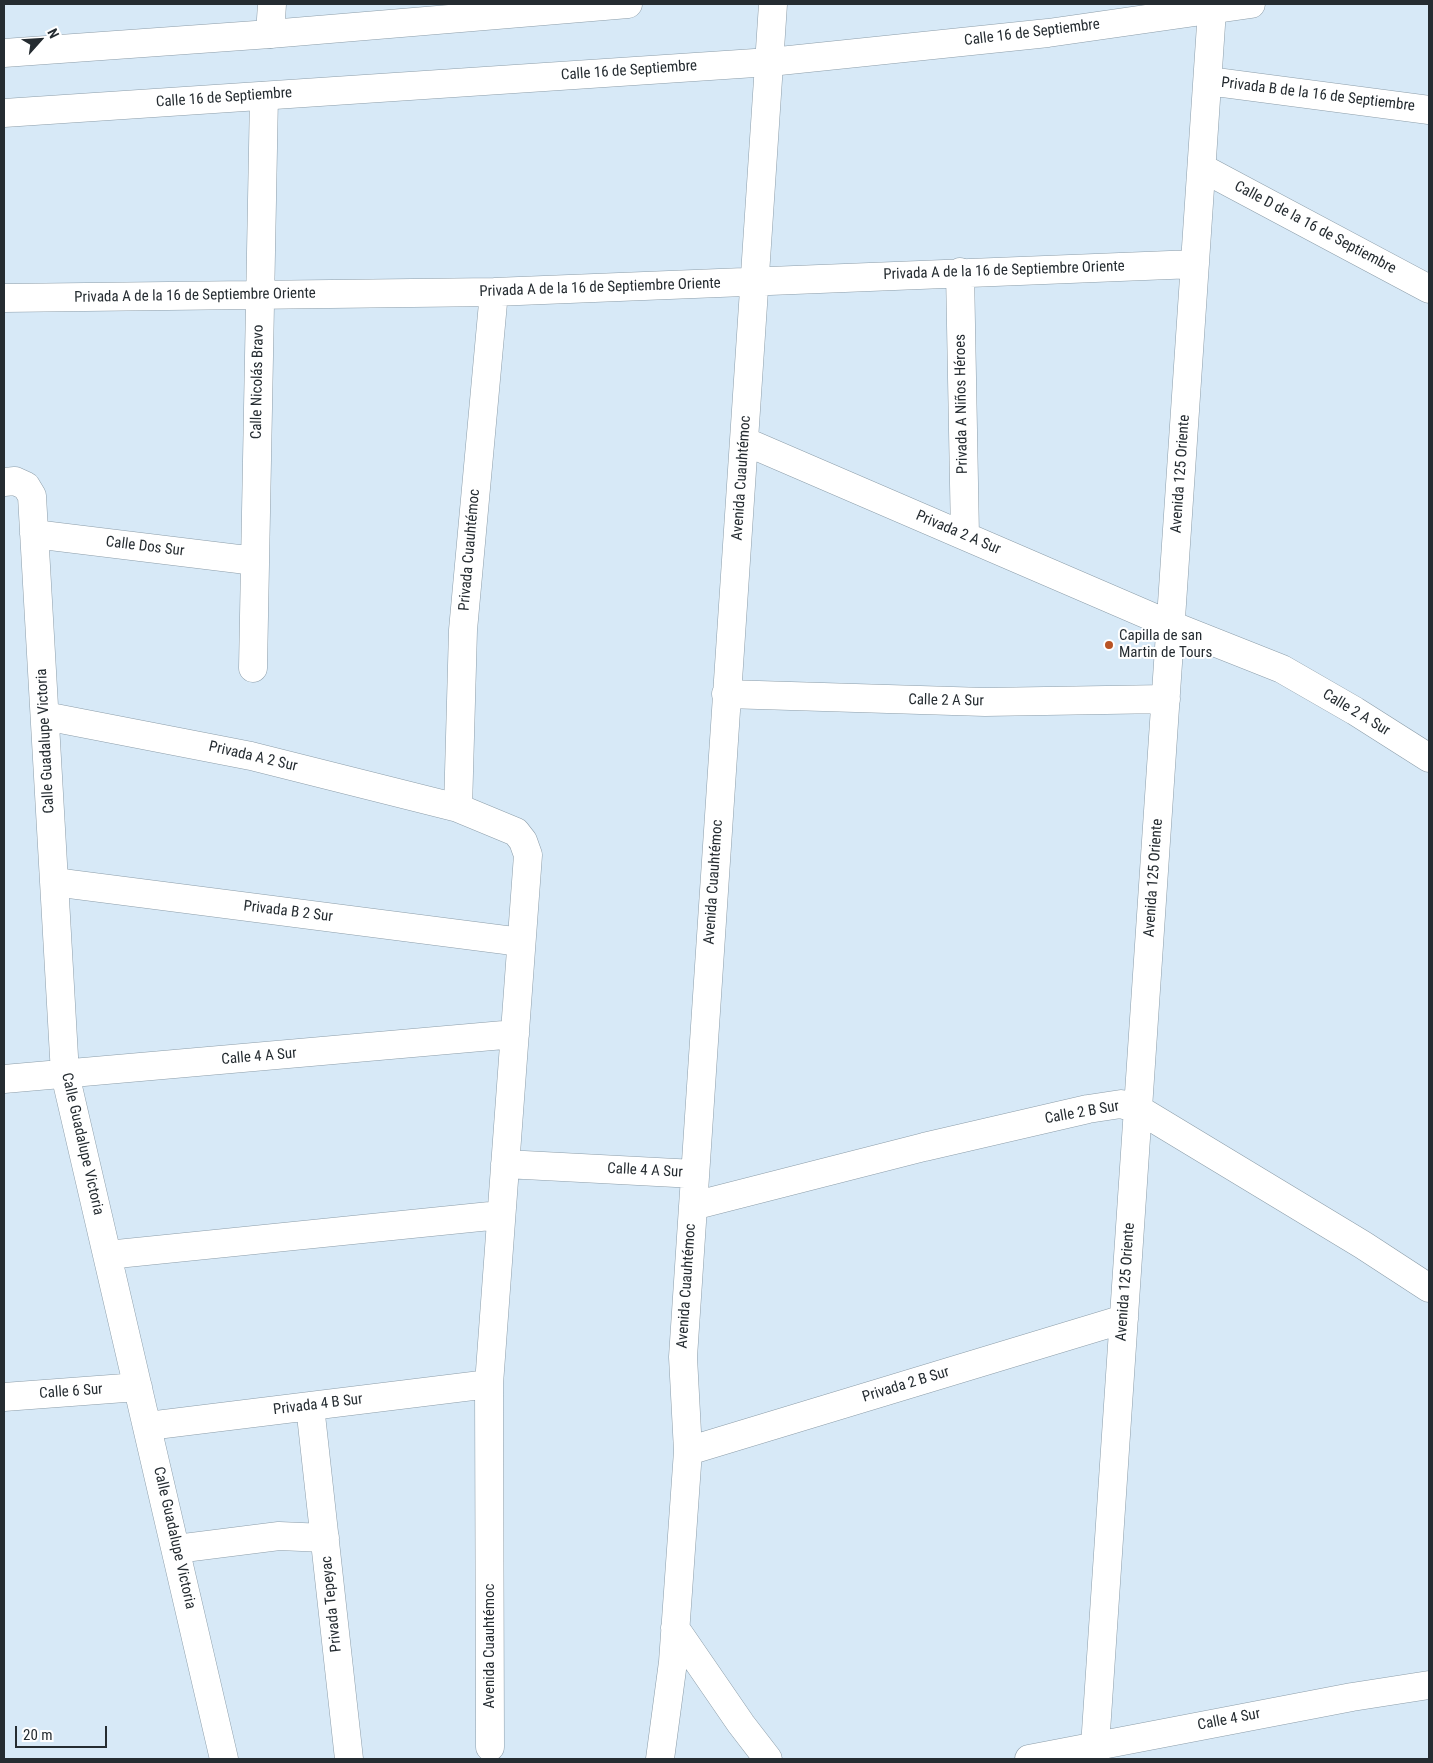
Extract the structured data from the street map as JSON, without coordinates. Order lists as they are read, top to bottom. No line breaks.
{"streets":{"street":["Calle 16 de Septiembre","Privada B de la 16 de Septiembre","Calle D de la 16 de Septiembre","Privada A de la 16 de Septiembre Oriente","Calle Nicolás Bravo","Privada A Niños Héroes","Avenida 125 Oriente","Avenida Cuauhtémoc","Privada 2 A Sur","Calle Dos Sur","Privada Cuauhtémoc","Calle 2 A Sur","Calle Guadalupe Victoria","Privada A 2 Sur","Privada B 2 Sur","Calle 4 A Sur","Calle 2 B Sur","Privada 2 B Sur","Calle 6 Sur","Privada 4 B Sur","Privada Tepeyac","Calle 4 Sur"]},"crossings":[["Calle 16 de Septiembre","Calle Nicolás Bravo"],["Calle 16 de Septiembre","Avenida 125 Oriente"],["Calle 16 de Septiembre","Avenida Cuauhtémoc"],["Privada B de la 16 de Septiembre","Avenida 125 Oriente"],["Calle D de la 16 de Septiembre","Avenida 125 Oriente"],["Privada A de la 16 de Septiembre Oriente","Calle Nicolás Bravo"],["Privada A de la 16 de Septiembre Oriente","Privada A Niños Héroes"],["Privada A de la 16 de Septiembre Oriente","Avenida 125 Oriente"],["Privada A de la 16 de Septiembre Oriente","Avenida Cuauhtémoc"],["Privada A de la 16 de Septiembre Oriente","Privada Cuauhtémoc"],["Calle Nicolás Bravo","Calle Dos Sur"],["Privada A Niños Héroes","Privada 2 A Sur"],["Avenida 125 Oriente","Privada 2 A Sur"],["Avenida 125 Oriente","Calle 2 A Sur"],["Avenida 125 Oriente","Calle 2 B Sur"],["Avenida 125 Oriente","Privada 2 B Sur"],["Avenida 125 Oriente","Calle 4 Sur"],["Avenida Cuauhtémoc","Privada 2 A Sur"],["Avenida Cuauhtémoc","Privada Cuauhtémoc"],["Avenida Cuauhtémoc","Calle 2 A Sur"],["Avenida Cuauhtémoc","Privada A 2 Sur"],["Avenida Cuauhtémoc","Privada B 2 Sur"],["Avenida Cuauhtémoc","Calle 4 A Sur"],["Avenida Cuauhtémoc","Calle 2 B Sur"],["Avenida Cuauhtémoc","Privada 2 B Sur"],["Avenida Cuauhtémoc","Privada 4 B Sur"],["Privada 2 A Sur","Calle 2 A Sur"],["Calle Dos Sur","Calle Guadalupe Victoria"],["Privada Cuauhtémoc","Privada A 2 Sur"],["Calle Guadalupe Victoria","Privada A 2 Sur"],["Calle Guadalupe Victoria","Privada B 2 Sur"],["Calle Guadalupe Victoria","Calle 4 A Sur"],["Calle Guadalupe Victoria","Calle 6 Sur"],["Calle Guadalupe Victoria","Privada 4 B Sur"],["Calle Guadalupe Victoria","Privada Tepeyac"]],"places":["Capilla de san Martin de Tours"],"scale_bar":"20 m","north":"top right"}
